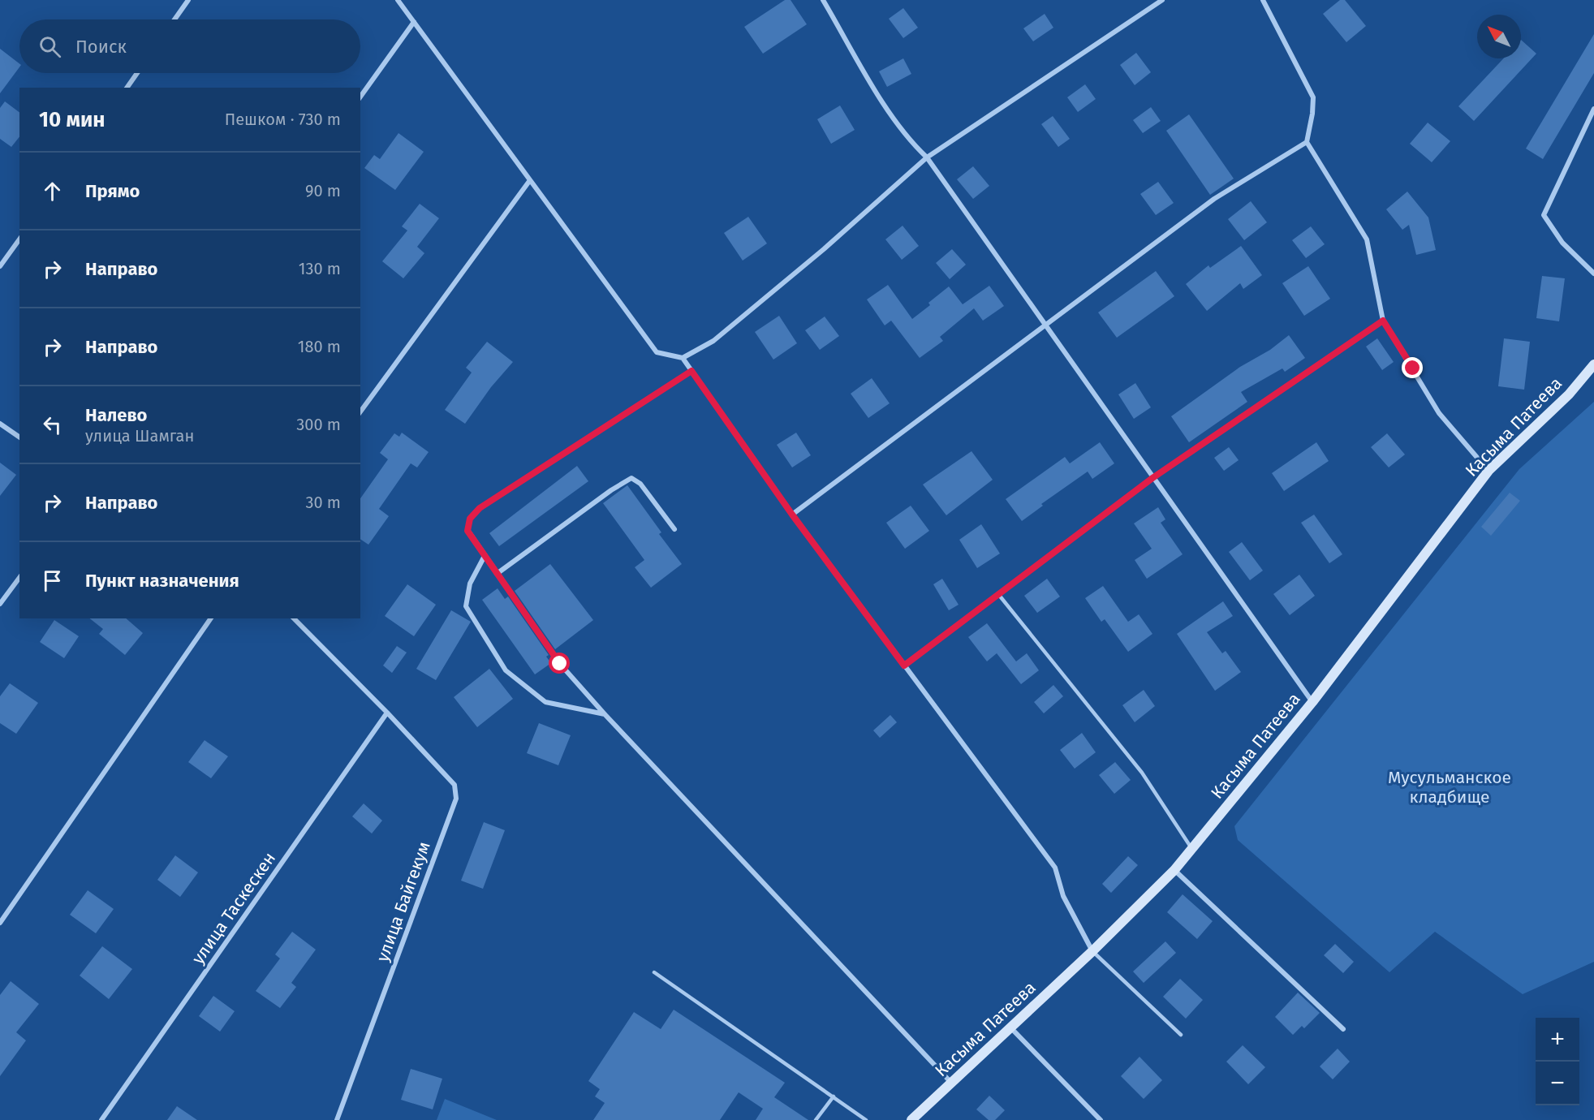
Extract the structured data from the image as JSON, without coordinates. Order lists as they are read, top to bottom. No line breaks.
{"streets":{"main road":["Касыма Патеева"],"street":["улица Байгекум","улица Таскескен"]},"crossings":[["улица Байгекум","улица Таскескен"]],"parks":["Мусульманское кладбище"],"north":"top left","page":{"search":"Поиск","heading":["10 мин","Пешком · 730 m"],"list":[["Прямо","90 m"],["Направо","130 m"],["Направо","180 m"],["Налево","улица Шамган","300 m"],["Направо","30 m"],"Пункт назначения"],"map_buttons":["+","−"]}}
